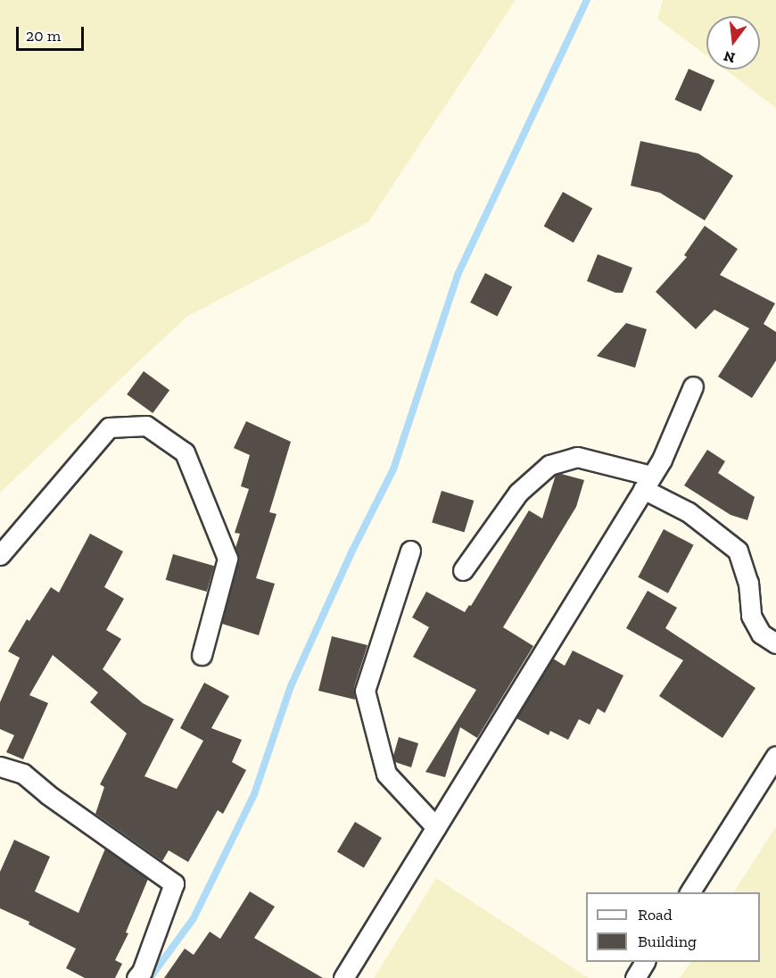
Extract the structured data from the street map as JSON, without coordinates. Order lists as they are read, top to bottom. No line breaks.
{"legend":["Road","Building"],"scale_bar":"20 m","north":"bottom"}
